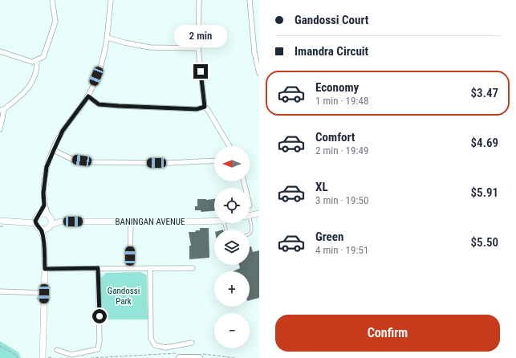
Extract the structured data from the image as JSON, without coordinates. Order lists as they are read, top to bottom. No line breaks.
{"streets":{"street":["BANINGAN AVENUE"]},"parks":["Gandossi Park"],"north":"left","page":{"banner":["Gandossi Court","Imandra Circuit"],"bubble":"2 min","list":[{"name":"Economy","note":"1 min · 19:48","value":"$3.47"},{"name":"Comfort","note":"2 min · 19:49","value":"$4.69"},{"name":"XL","note":"3 min · 19:50","value":"$5.91"},{"name":"Green","note":"4 min · 19:51","value":"$5.50"}],"map_buttons":["+","−"],"buttons":"Confirm"}}
